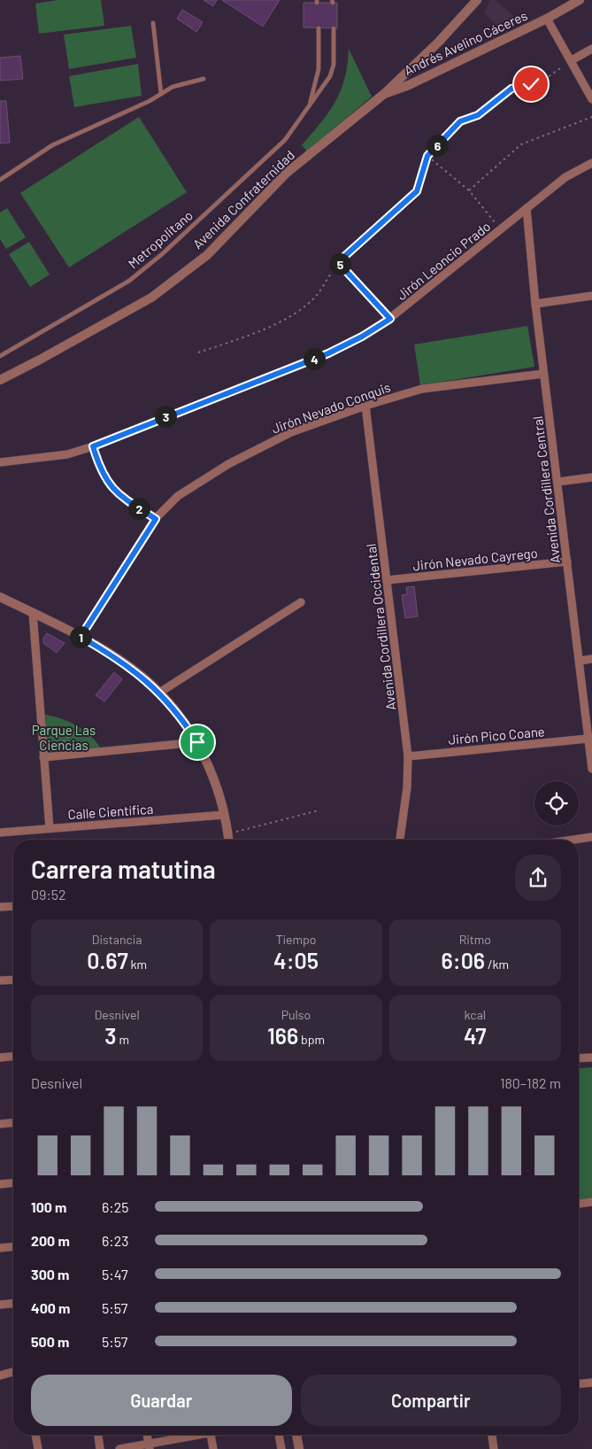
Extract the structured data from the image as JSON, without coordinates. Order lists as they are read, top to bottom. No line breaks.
{"streets":{"street":["Andrés Avelino Cáceres","Avenida Confraternidad","Jirón Leoncio Prado","Jirón Nevado Conquis","Avenida Cordillera Central","Jirón Nevado Cayrego","Avenida Cordillera Occidental","Jirón Pico Coane","Calle Científica"],"lane":["Metropolitano"]},"crossings":[["Andrés Avelino Cáceres","Avenida Confraternidad"],["Jirón Leoncio Prado","Avenida Cordillera Central"],["Jirón Nevado Conquis","Avenida Cordillera Central"],["Jirón Nevado Conquis","Avenida Cordillera Occidental"],["Avenida Cordillera Central","Jirón Nevado Cayrego"],["Avenida Cordillera Central","Jirón Pico Coane"],["Jirón Nevado Cayrego","Avenida Cordillera Occidental"],["Avenida Cordillera Occidental","Jirón Pico Coane"]],"parks":["Parque Las Ciencias"],"page":{"pins":["6","5","4","3","2","1"],"heading":["Carrera matutina","09:52"],"stats":[["Distancia","0.67 km"],["Tiempo","4:05"],["Ritmo","6:06 /km"],["Desnivel","3 m"],["Pulso","166 bpm"],["kcal","47"]],"chart":["Desnivel","180–182 m"],"list":[{"name":"100 m","note":"6:25"},{"name":"200 m","note":"6:23"},{"name":"300 m","note":"5:47"},{"name":"400 m","note":"5:57"},{"name":"500 m","note":"5:57"}],"buttons":["Guardar","Compartir"]}}
